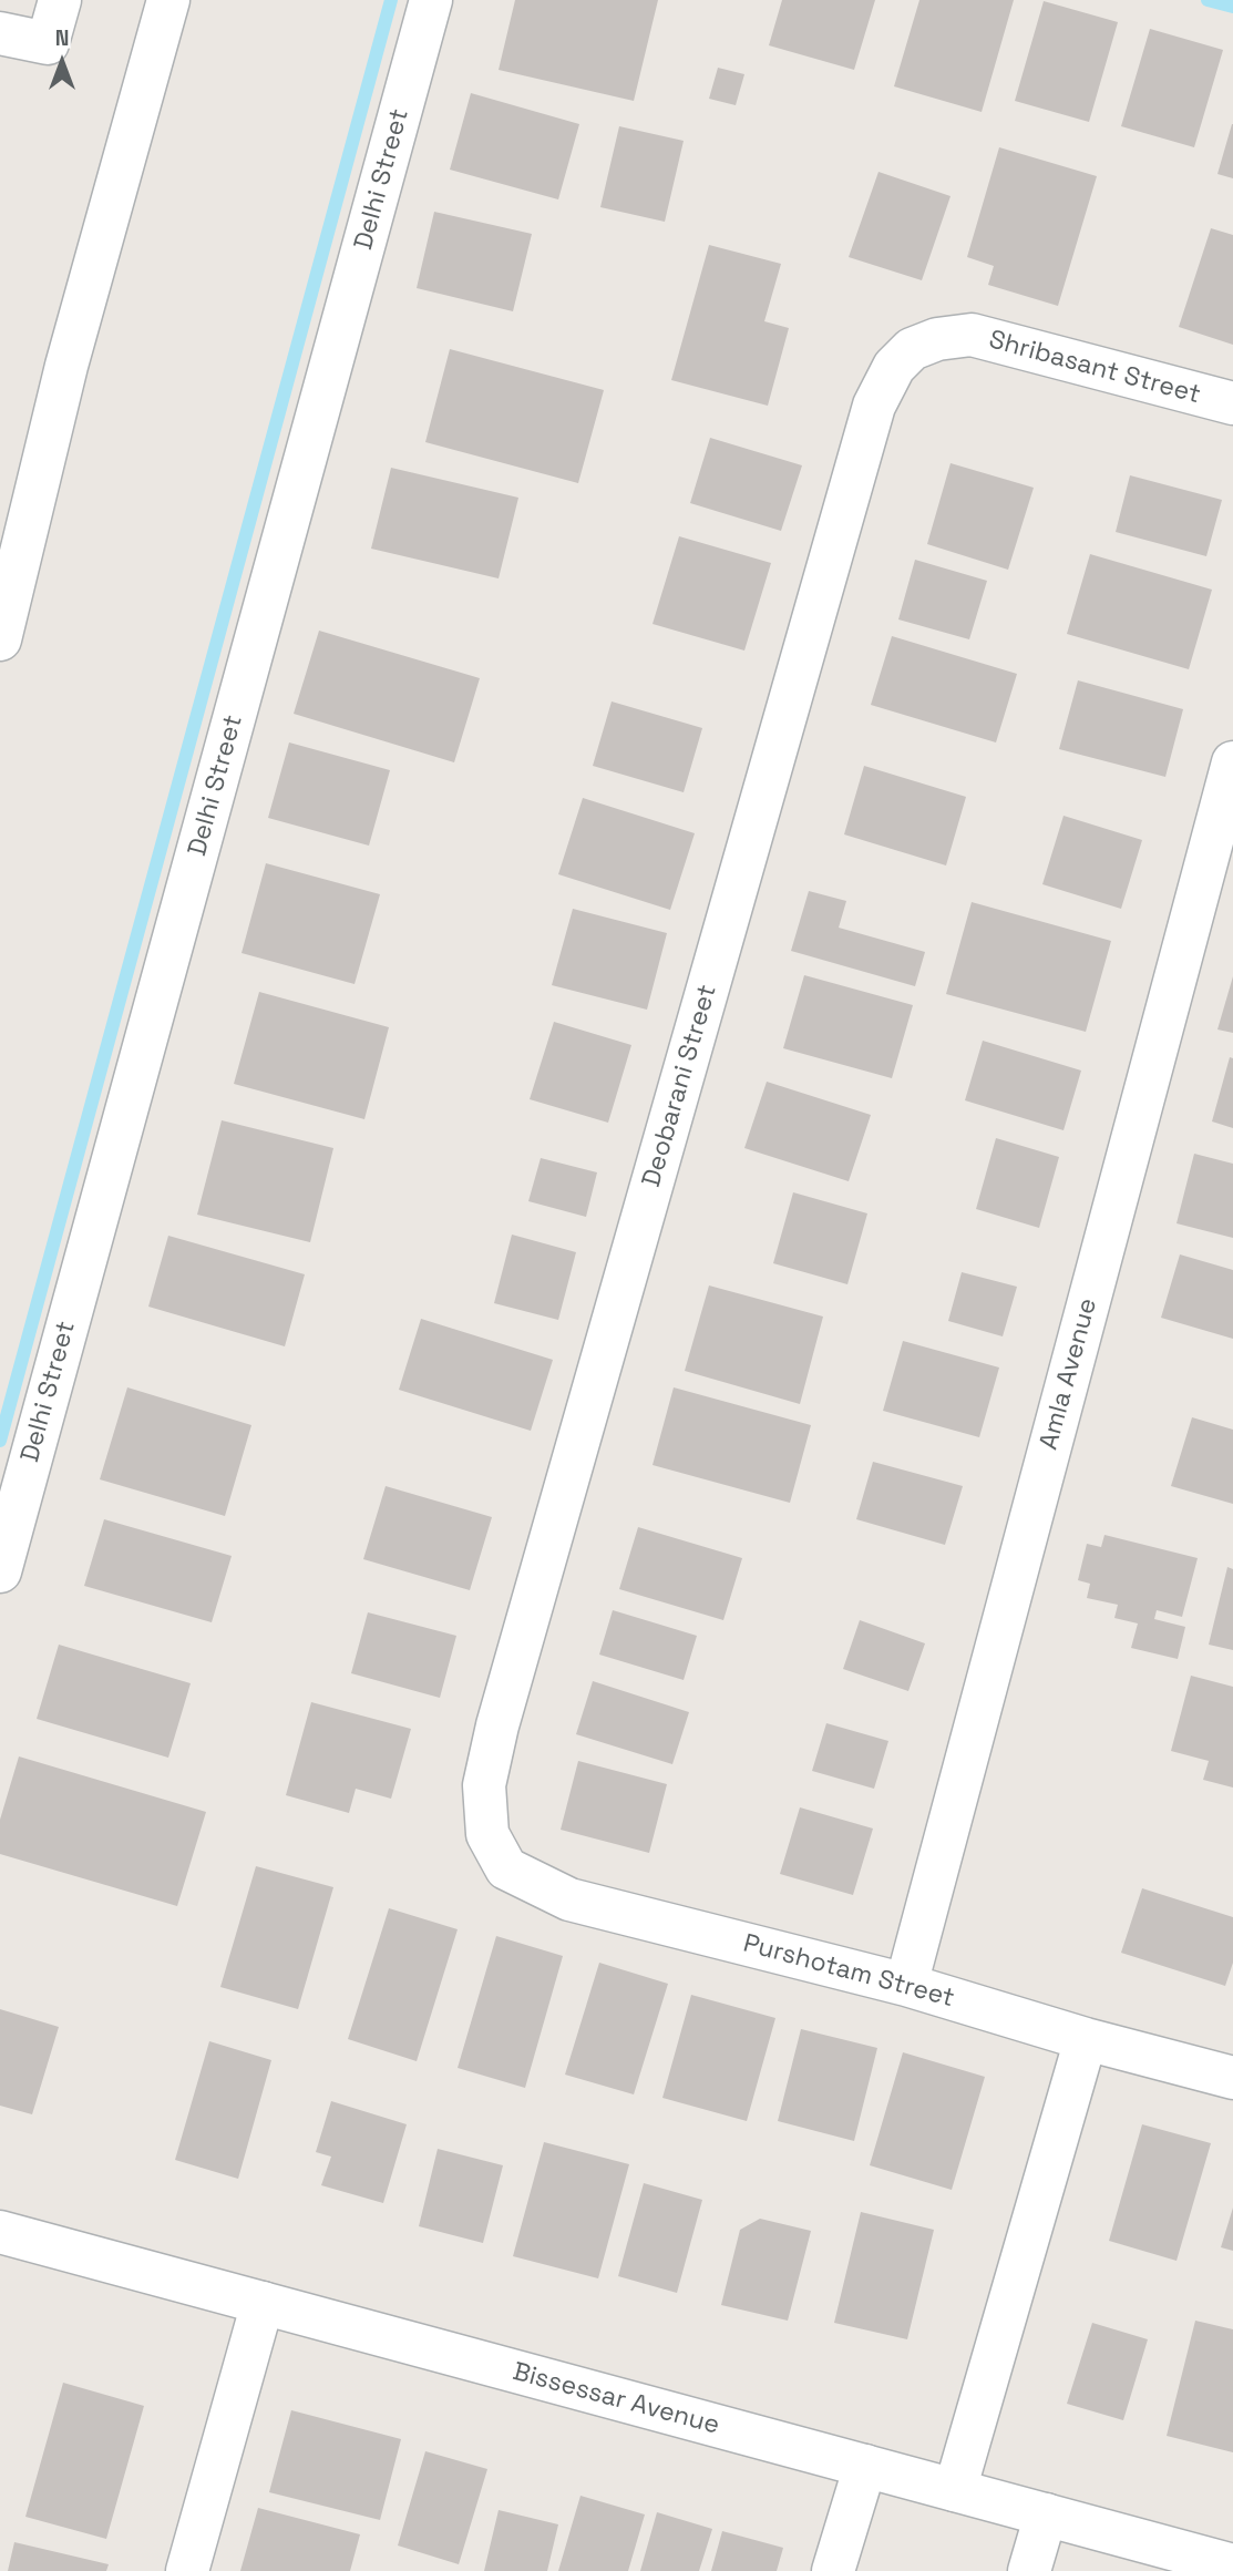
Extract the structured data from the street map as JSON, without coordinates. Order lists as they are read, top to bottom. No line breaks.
{"streets":{"street":["Delhi Street","Shribasant Street","Deobarani Street","Amla Avenue","Purshotam Street","Bissessar Avenue"]},"crossings":[["Shribasant Street","Deobarani Street"],["Deobarani Street","Purshotam Street"],["Amla Avenue","Purshotam Street"]],"north":"top"}
